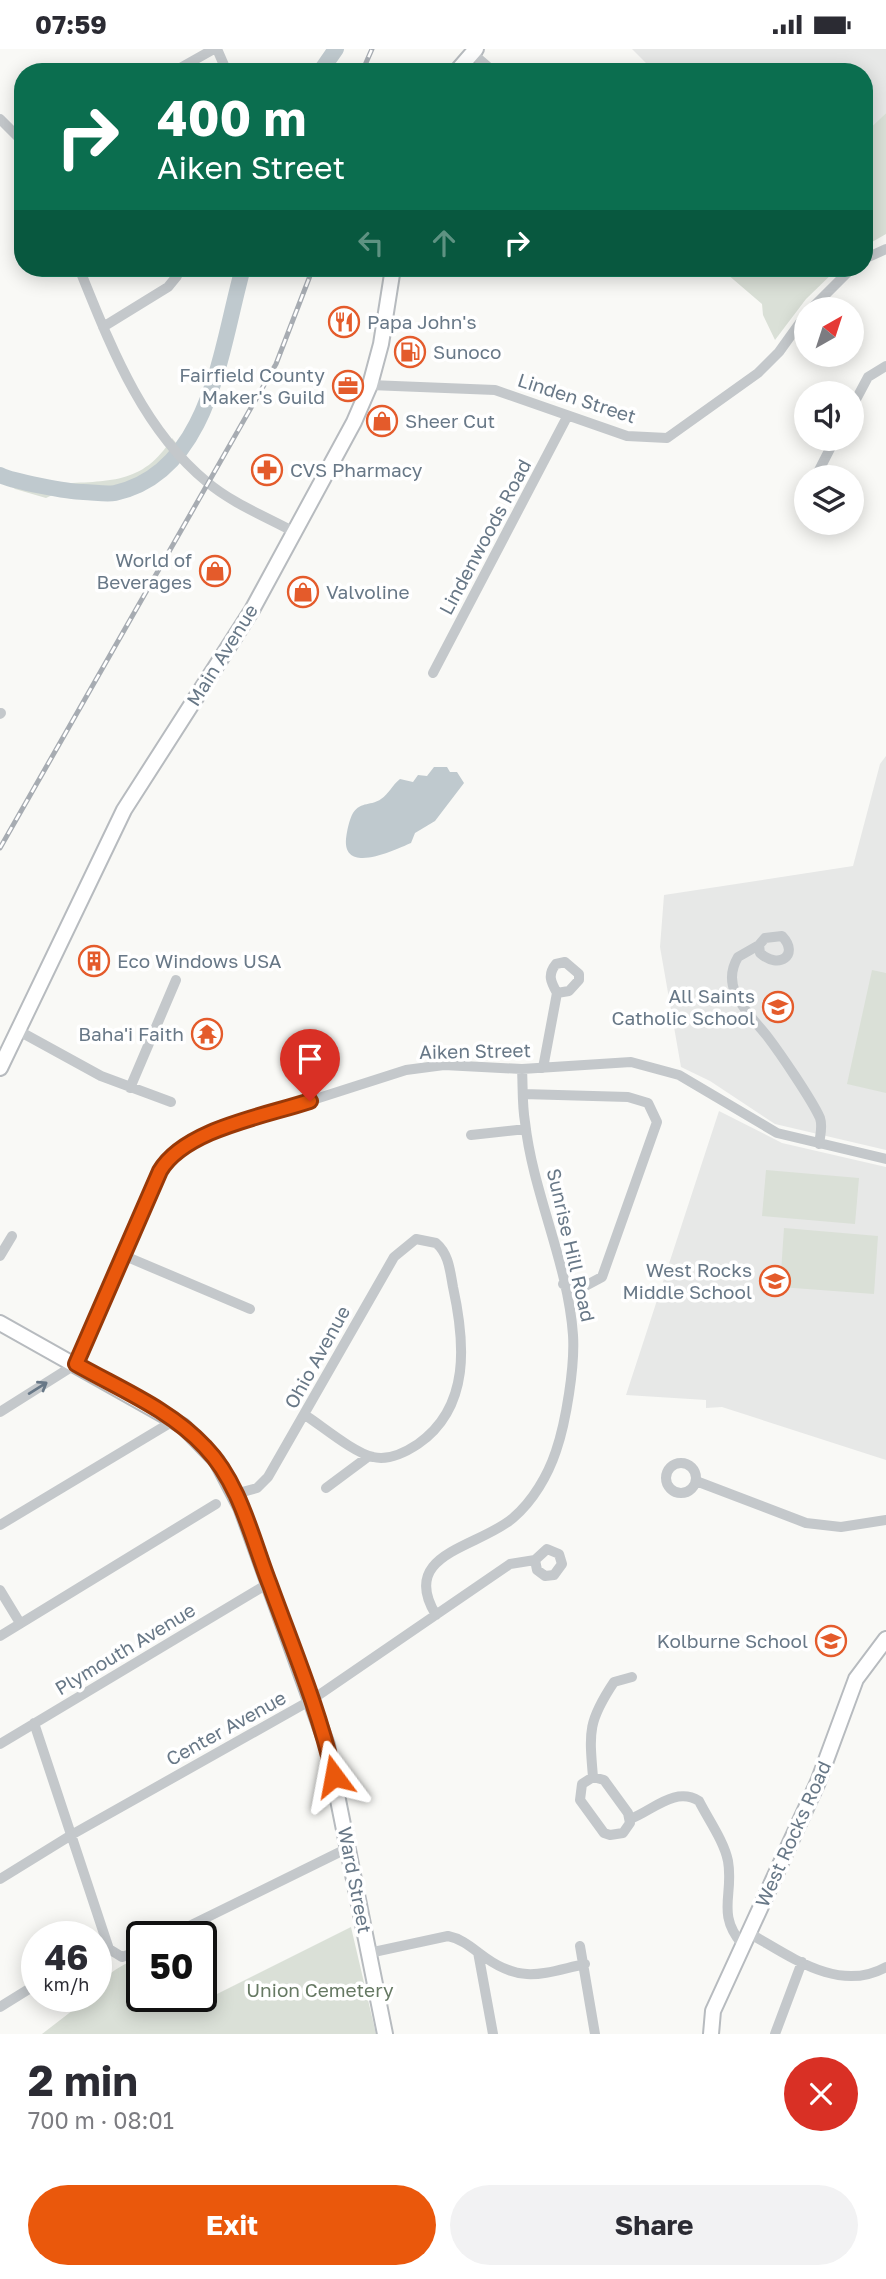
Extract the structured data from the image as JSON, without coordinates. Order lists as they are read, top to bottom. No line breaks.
{"streets":{"main road":["Main Avenue","West Rocks Road","Ward Street"],"street":["Linden Street","Lindenwoods Road","Aiken Street","Sunrise Hill Road","Ohio Avenue","Plymouth Avenue","Center Avenue"]},"crossings":[["Linden Street","Lindenwoods Road"],["Linden Street","Main Avenue"],["Aiken Street","Sunrise Hill Road"],["Aiken Street","Ward Street"],["Sunrise Hill Road","Center Avenue"],["Ohio Avenue","Ward Street"],["Plymouth Avenue","Ward Street"],["Center Avenue","Ward Street"]],"parks":["Union Cemetery"],"places":{"restaurant":["Papa John's"],"fuel station":["Sunoco"],"office":["Fairfield County Maker's Guild"],"shop":["Sheer Cut","World of Beverages","Valvoline"],"pharmacy":["CVS Pharmacy"],"building":["Eco Windows USA"],"school or university":["All Saints Catholic School","West Rocks Middle School","Kolburne School"],"temple":["Baha'i Faith"]},"north":"top right","page":{"status":"07:59","turn":["400 m","Aiken Street"],"speed":"46 km/h","limit":"50","heading":["2 min","700 m · 08:01"],"buttons":["Exit","Share"]}}
